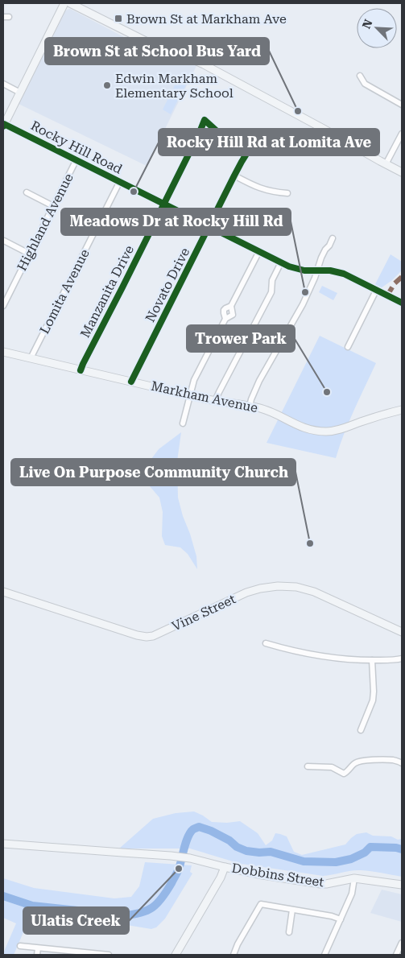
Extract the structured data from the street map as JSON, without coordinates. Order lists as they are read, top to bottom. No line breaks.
{"streets":{"street":["Rocky Hill Road","Highland Avenue","Novato Drive","Lomita Avenue","Manzanita Drive","Markham Avenue","Vine Street","Dobbins Street"]},"crossings":[["Rocky Hill Road","Highland Avenue"],["Rocky Hill Road","Novato Drive"],["Rocky Hill Road","Lomita Avenue"],["Rocky Hill Road","Manzanita Drive"],["Novato Drive","Manzanita Drive"],["Novato Drive","Markham Avenue"],["Lomita Avenue","Markham Avenue"],["Manzanita Drive","Markham Avenue"]],"places":{"transit":["Brown St at Markham Ave"],"other":["Edwin Markham Elementary School","Brown St at School Bus Yard","Rocky Hill Rd at Lomita Ave","Meadows Dr at Rocky Hill Rd","Trower Park","Live On Purpose Community Church","Ulatis Creek"]},"north":"top left"}
